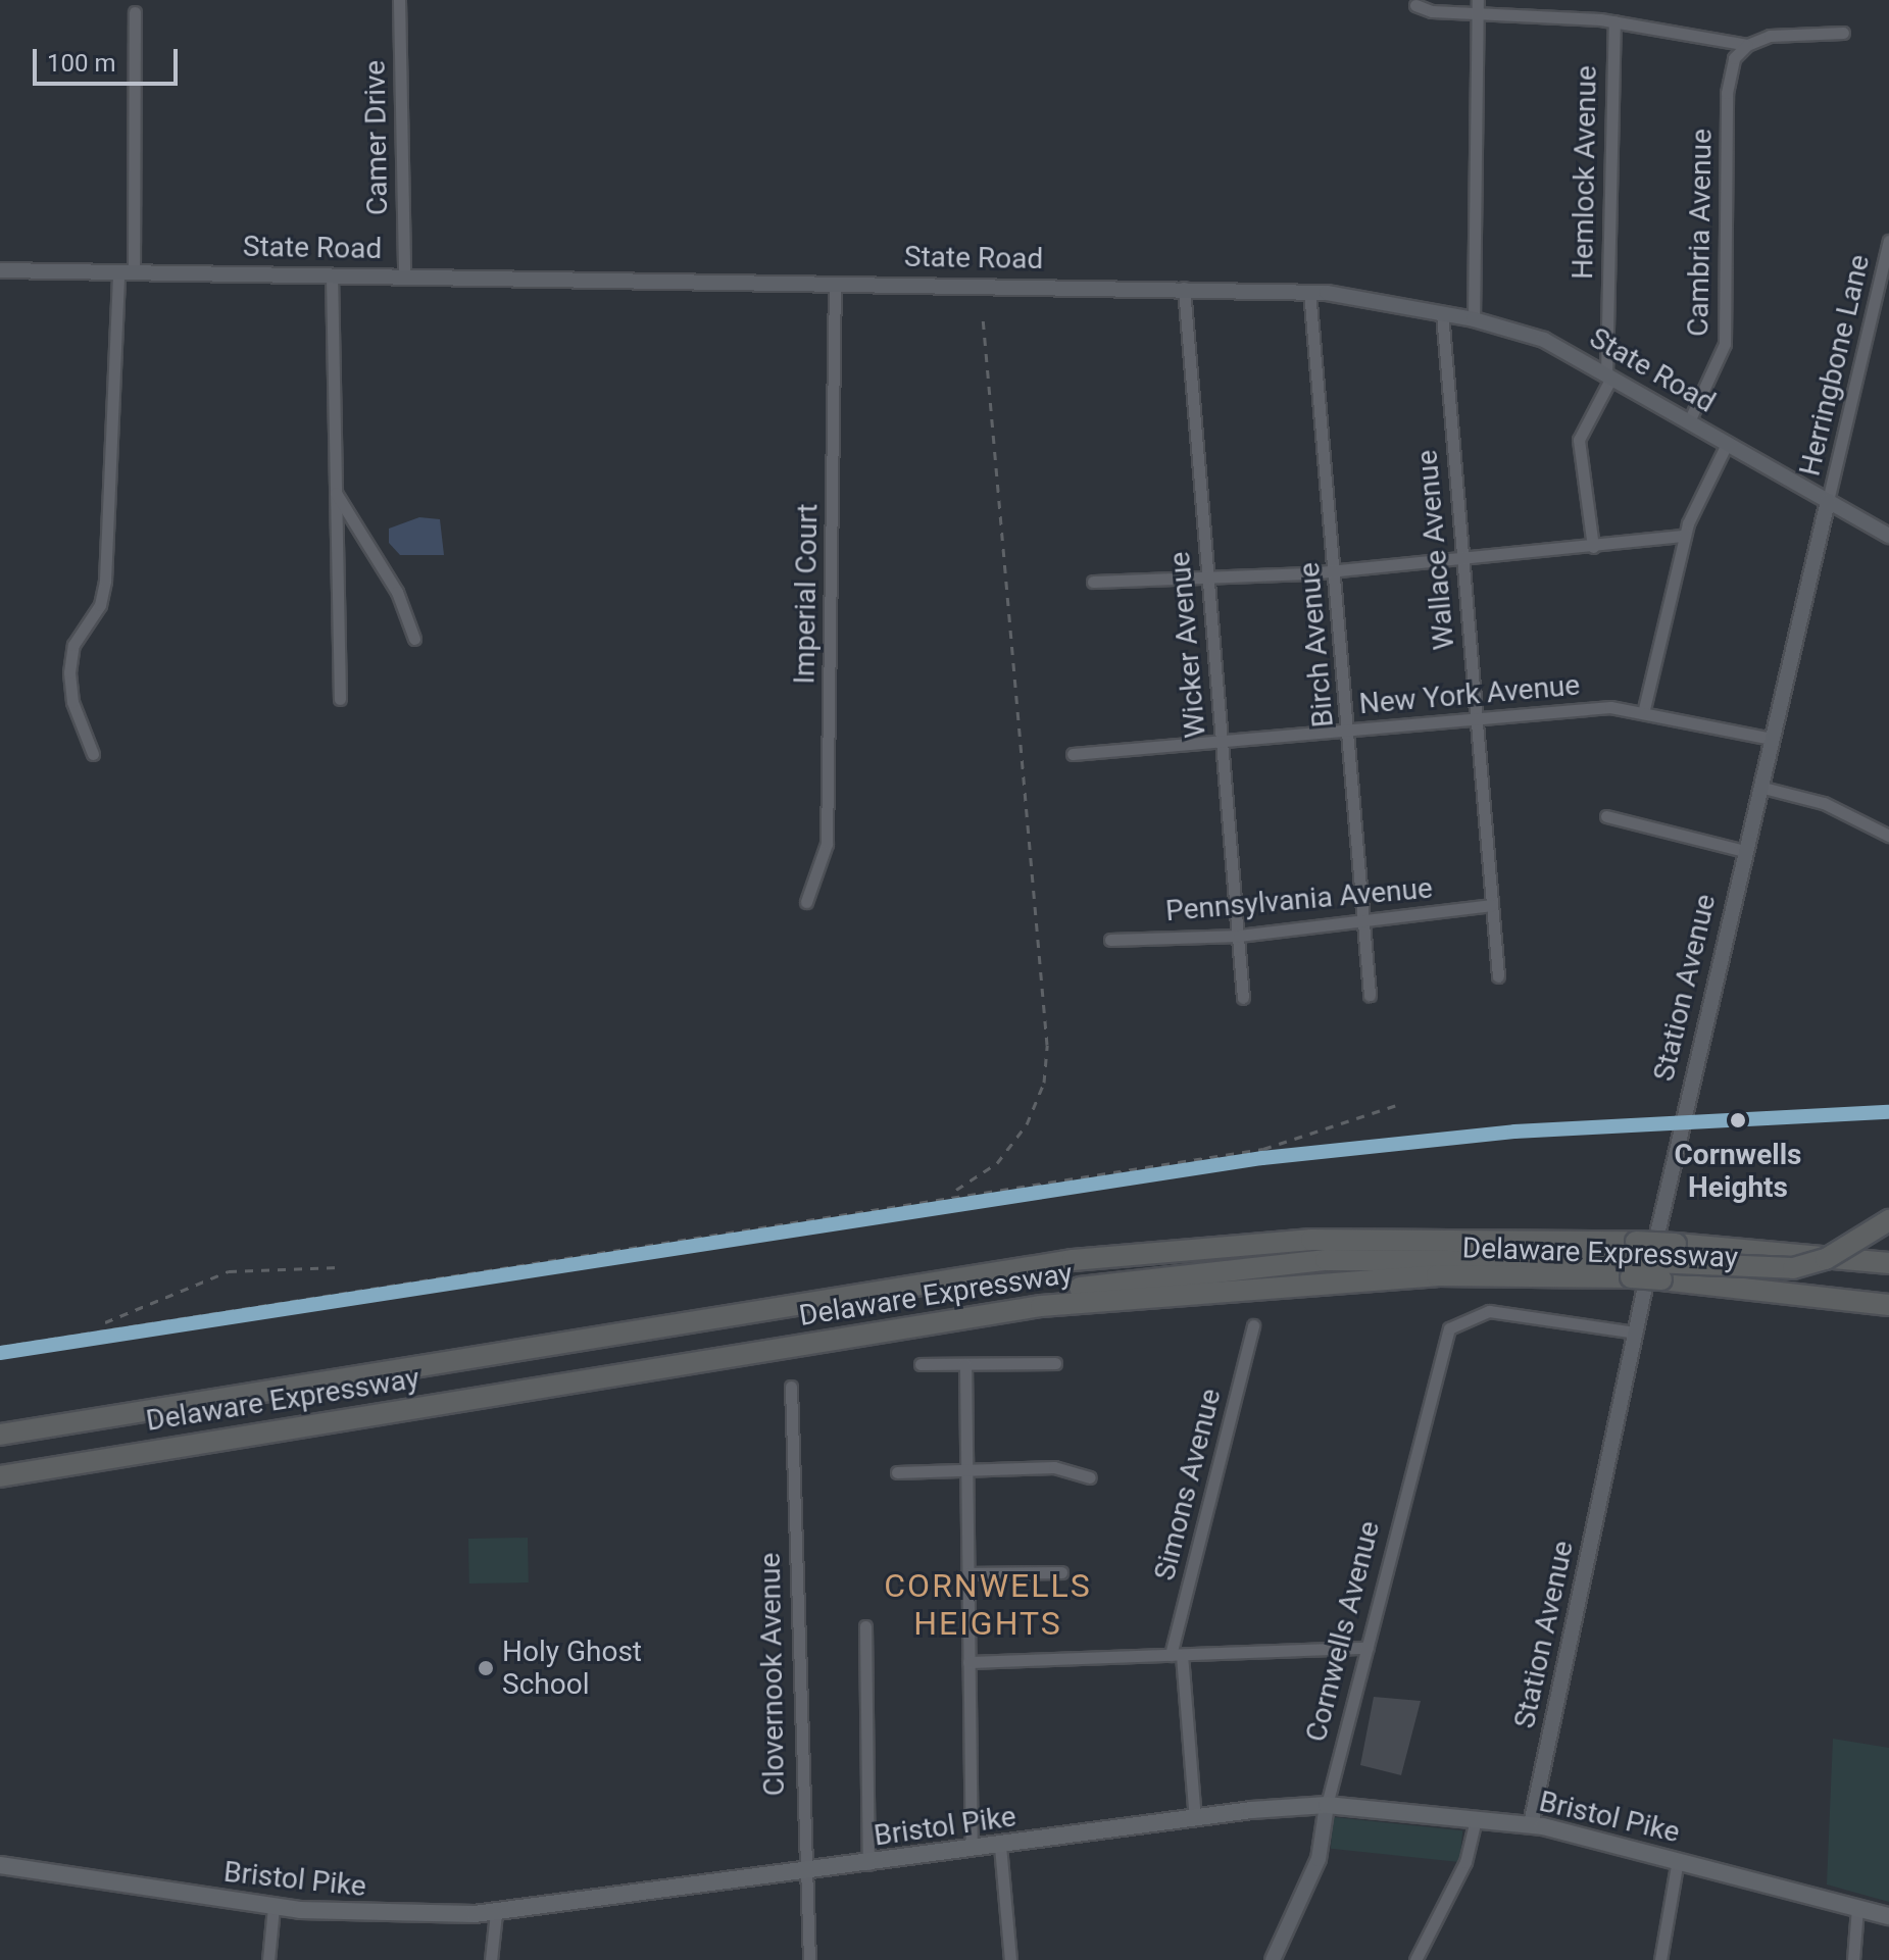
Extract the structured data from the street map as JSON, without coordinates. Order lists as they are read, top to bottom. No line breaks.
{"streets":{"highway":["Delaware Expressway"],"main road":["State Road","Station Avenue","Cornwells Avenue","Bristol Pike"],"street":["Camer Drive","Hemlock Avenue","Cambria Avenue","Herringbone Lane","Wallace Avenue","Imperial Court","Wicker Avenue","Birch Avenue","New York Avenue","Pennsylvania Avenue","Simons Avenue","Clovernook Avenue"]},"crossings":[["Camer Drive","State Road"],["Hemlock Avenue","State Road"],["Cambria Avenue","State Road"],["State Road","Herringbone Lane"],["State Road","Wallace Avenue"],["State Road","Imperial Court"],["State Road","Wicker Avenue"],["State Road","Birch Avenue"],["State Road","Station Avenue"],["Herringbone Lane","Station Avenue"],["Wallace Avenue","New York Avenue"],["Wallace Avenue","Pennsylvania Avenue"],["Wicker Avenue","New York Avenue"],["Wicker Avenue","Pennsylvania Avenue"],["Birch Avenue","New York Avenue"],["Birch Avenue","Pennsylvania Avenue"],["New York Avenue","Station Avenue"],["Station Avenue","Cornwells Avenue"],["Station Avenue","Bristol Pike"],["Simons Avenue","Bristol Pike"],["Cornwells Avenue","Bristol Pike"],["Clovernook Avenue","Bristol Pike"]],"districts":["CORNWELLS HEIGHTS"],"places":["Cornwells Heights","Holy Ghost School"],"scale_bar":"100 m"}
